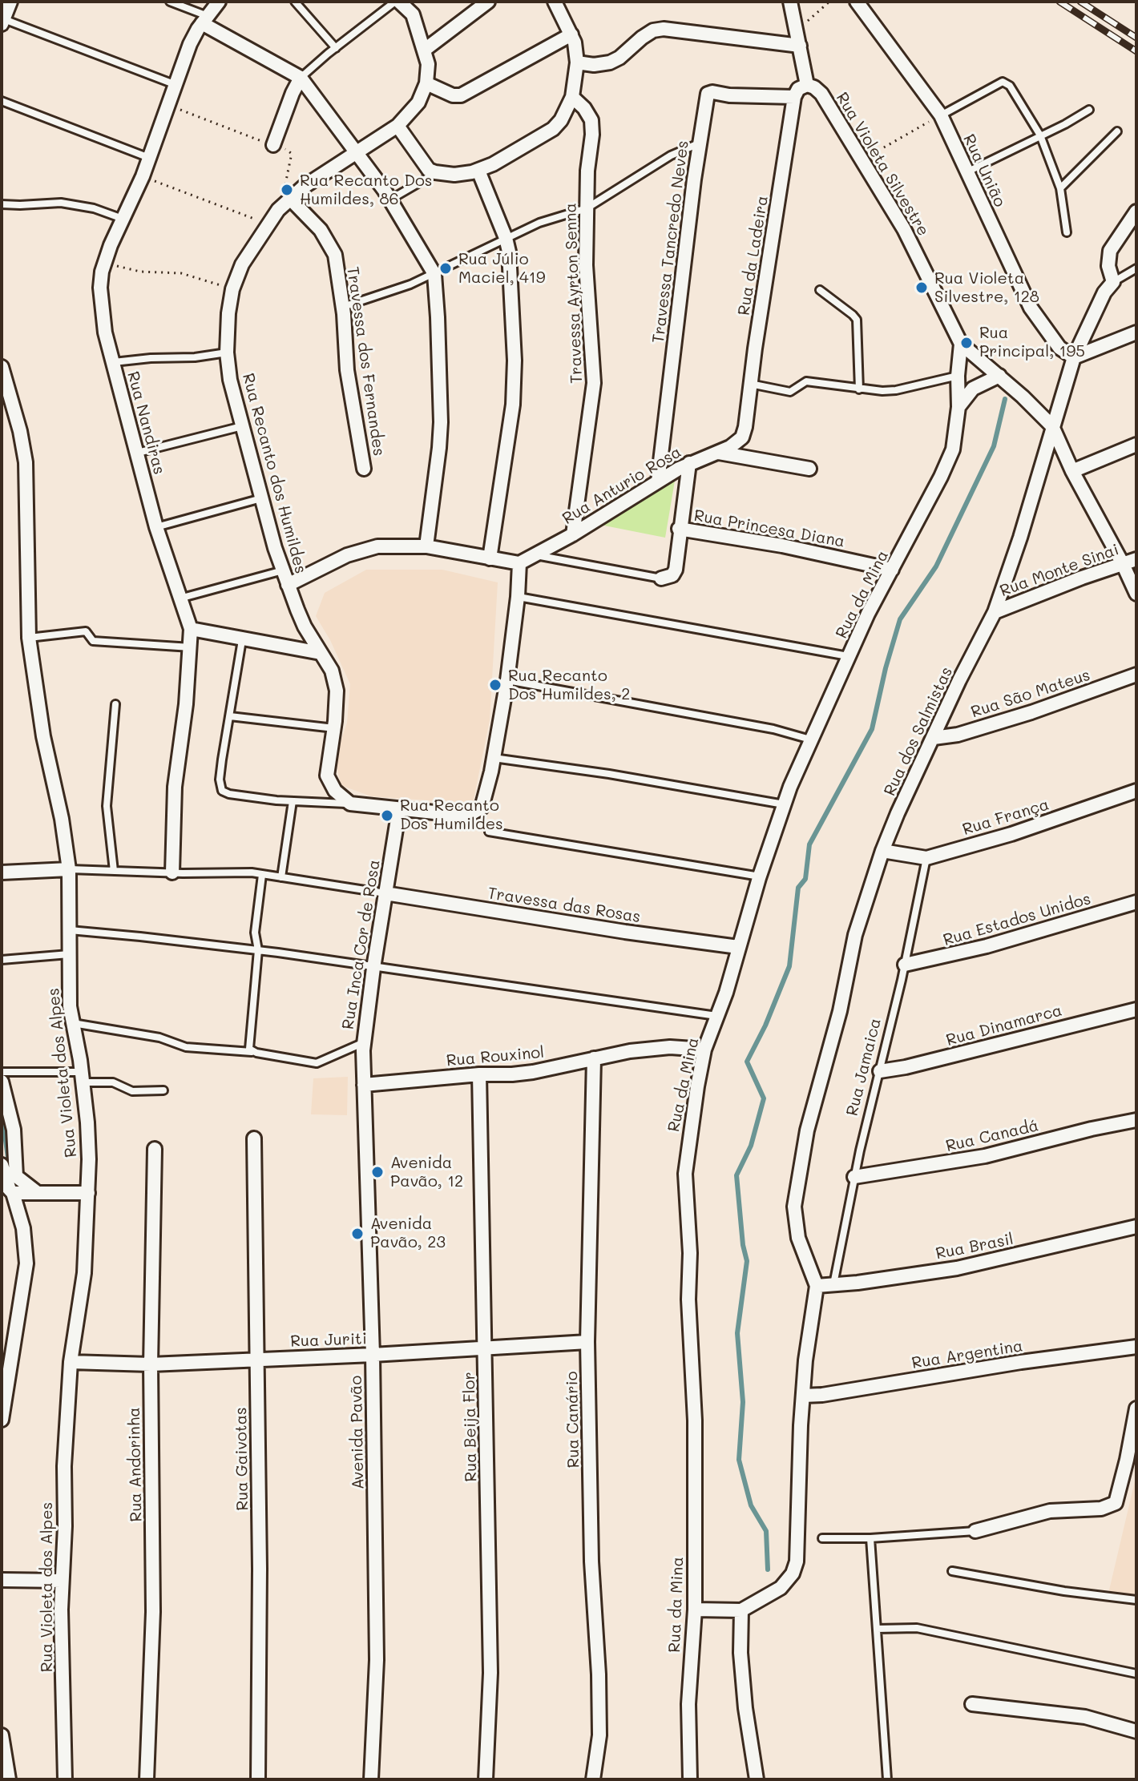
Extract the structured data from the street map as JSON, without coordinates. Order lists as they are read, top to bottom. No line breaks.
{"streets":{"street":["Rua Violeta Silvestre","Rua União","Travessa Tancredo Neves","Rua da Ladeira","Travessa Ayrton Senna","Travessa dos Fernandes","Rua Nandiras","Rua Recanto dos Humildes","Rua Anturio Rosa","Rua Princesa Diana","Rua Monte Sinai","Rua da Mina","Rua São Mateus","Rua dos Salmistas","Rua França","Travessa das Rosas","Rua Estados Unidos","Rua Inca Cor de Rosa","Rua Dinamarca","Rua Rouxinol","Rua Violeta dos Alpes","Rua Canadá","Rua Brasil","Rua Juriti","Rua Argentina","Rua Canário","Rua Beija Flor","Avenida Pavão","Rua Gaivotas","Rua Andorinha"],"lane":["Rua Jamaica"]},"crossings":[["Rua Violeta Silvestre","Rua da Mina"],["Rua Violeta Silvestre","Rua dos Salmistas"],["Rua União","Rua dos Salmistas"],["Travessa Tancredo Neves","Rua da Ladeira"],["Travessa Tancredo Neves","Rua Anturio Rosa"],["Rua da Ladeira","Rua Anturio Rosa"],["Travessa Ayrton Senna","Rua Anturio Rosa"],["Travessa dos Fernandes","Rua Recanto dos Humildes"],["Rua Recanto dos Humildes","Rua Anturio Rosa"],["Rua Princesa Diana","Rua da Mina"],["Rua Monte Sinai","Rua dos Salmistas"],["Rua da Mina","Travessa das Rosas"],["Rua da Mina","Rua Rouxinol"],["Rua São Mateus","Rua dos Salmistas"],["Rua dos Salmistas","Rua França"],["Rua dos Salmistas","Rua Brasil"],["Rua França","Rua Jamaica"],["Travessa das Rosas","Rua Inca Cor de Rosa"],["Rua Estados Unidos","Rua Jamaica"],["Rua Inca Cor de Rosa","Rua Rouxinol"],["Rua Inca Cor de Rosa","Avenida Pavão"],["Rua Dinamarca","Rua Jamaica"],["Rua Rouxinol","Rua Canário"],["Rua Rouxinol","Rua Beija Flor"],["Rua Rouxinol","Avenida Pavão"],["Rua Jamaica","Rua Canadá"],["Rua Jamaica","Rua Brasil"],["Rua Violeta dos Alpes","Rua Juriti"],["Rua Juriti","Rua Canário"],["Rua Juriti","Rua Beija Flor"],["Rua Juriti","Avenida Pavão"],["Rua Juriti","Rua Gaivotas"],["Rua Juriti","Rua Andorinha"]],"places":["Rua Recanto Dos Humildes, 86","Rua Júlio Maciel, 419","Rua Violeta Silvestre, 128","Rua Principal, 195","Rua Recanto Dos Humildes, 2","Rua Recanto Dos Humildes","Avenida Pavão, 12","Avenida Pavão, 23"]}
